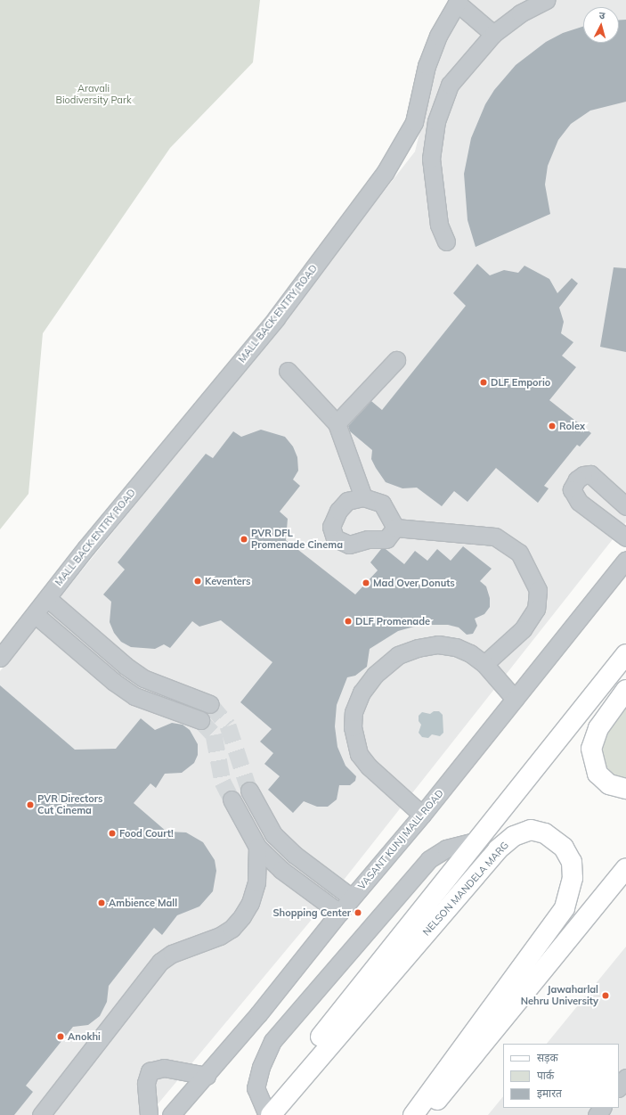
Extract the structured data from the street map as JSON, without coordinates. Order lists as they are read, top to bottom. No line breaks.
{"streets":{"main road":["NELSON MANDELA MARG"],"lane":["MALL BACK ENTRY ROAD","VASANT KUNJ MALL ROAD"]},"parks":["Aravali Biodiversity Park"],"places":["DLF Emporio","Rolex","PVR DFL Promenade Cinema","Keventers","Mad Over Donuts","DLF Promenade","PVR Directors Cut Cinema","Food Court!","Ambience Mall","Shopping Center","Jawaharlal Nehru University","Anokhi"],"legend":["सड़क","पार्क","इमारत"],"north":"top"}
